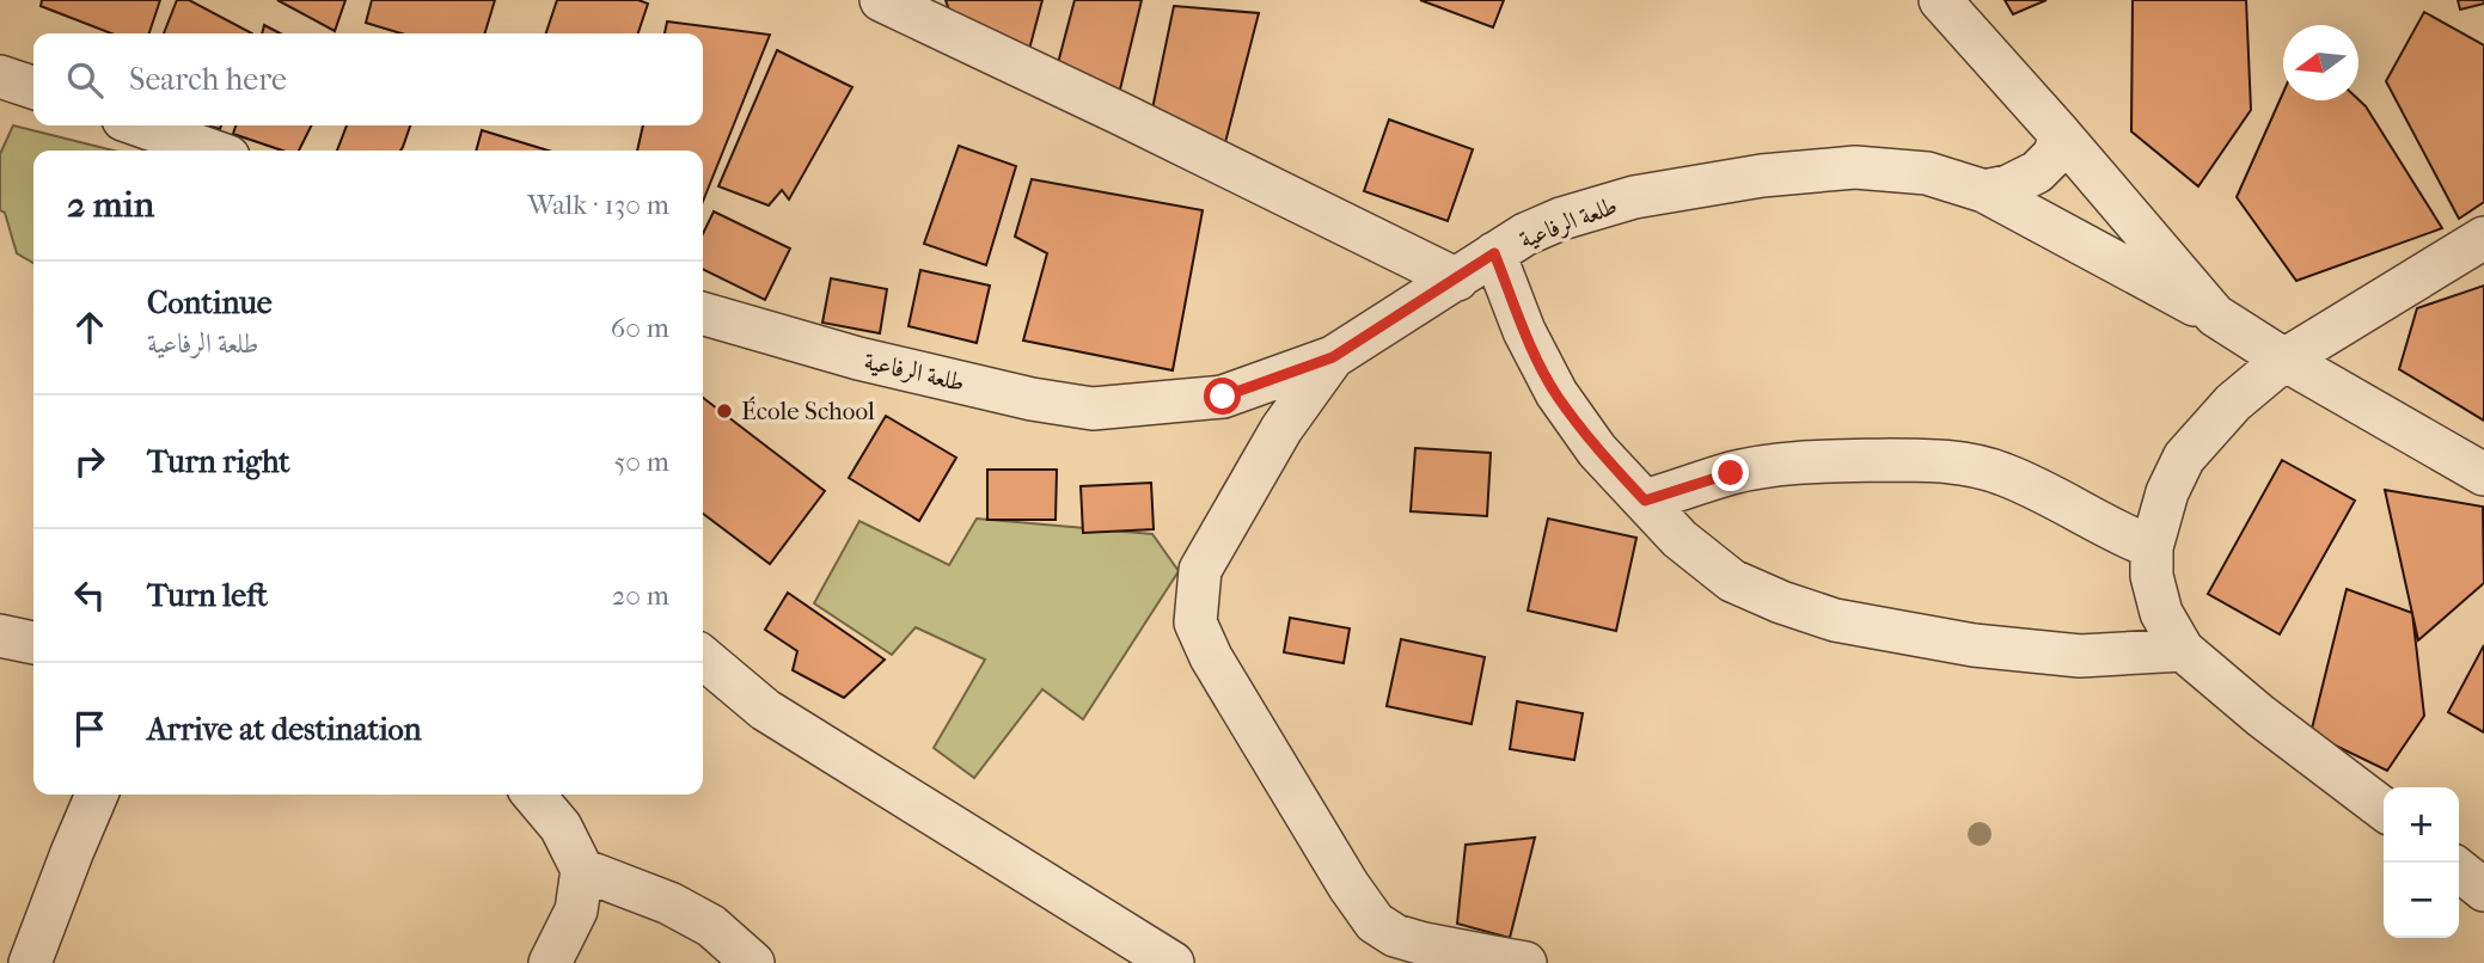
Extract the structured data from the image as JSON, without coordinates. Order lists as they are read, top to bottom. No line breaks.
{"streets":{"street":["طلعة الرفاعية"]},"places":["École School"],"north":"left","page":{"search":"Search here","heading":["2 min","Walk · 130 m"],"list":[["Continue","طلعة الرفاعية","60 m"],["Turn right","50 m"],["Turn left","20 m"],"Arrive at destination"],"map_buttons":["+","−"]}}
